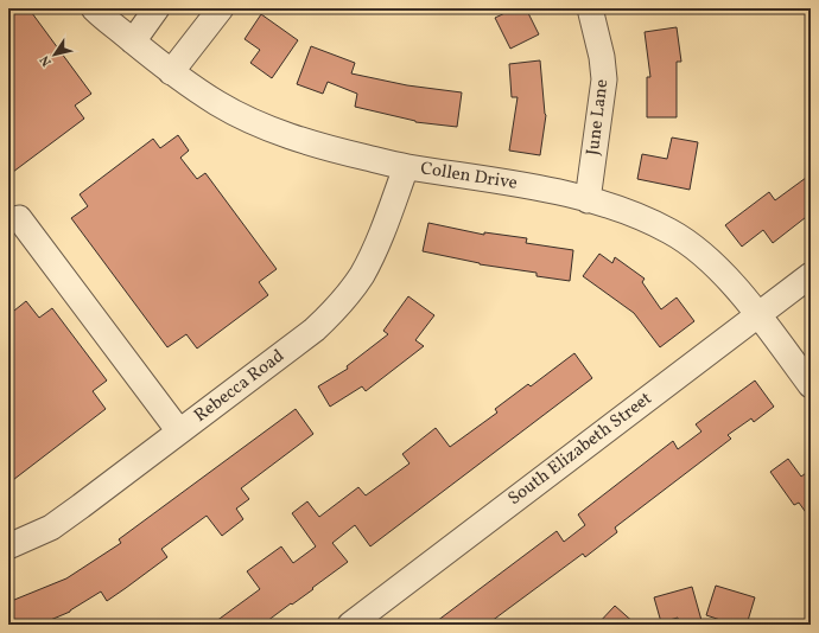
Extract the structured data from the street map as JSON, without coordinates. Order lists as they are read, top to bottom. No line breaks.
{"streets":{"street":["June Lane","Collen Drive","Rebecca Road","South Elizabeth Street"]},"crossings":[["June Lane","Collen Drive"],["Collen Drive","Rebecca Road"],["Collen Drive","South Elizabeth Street"]],"north":"bottom left"}
